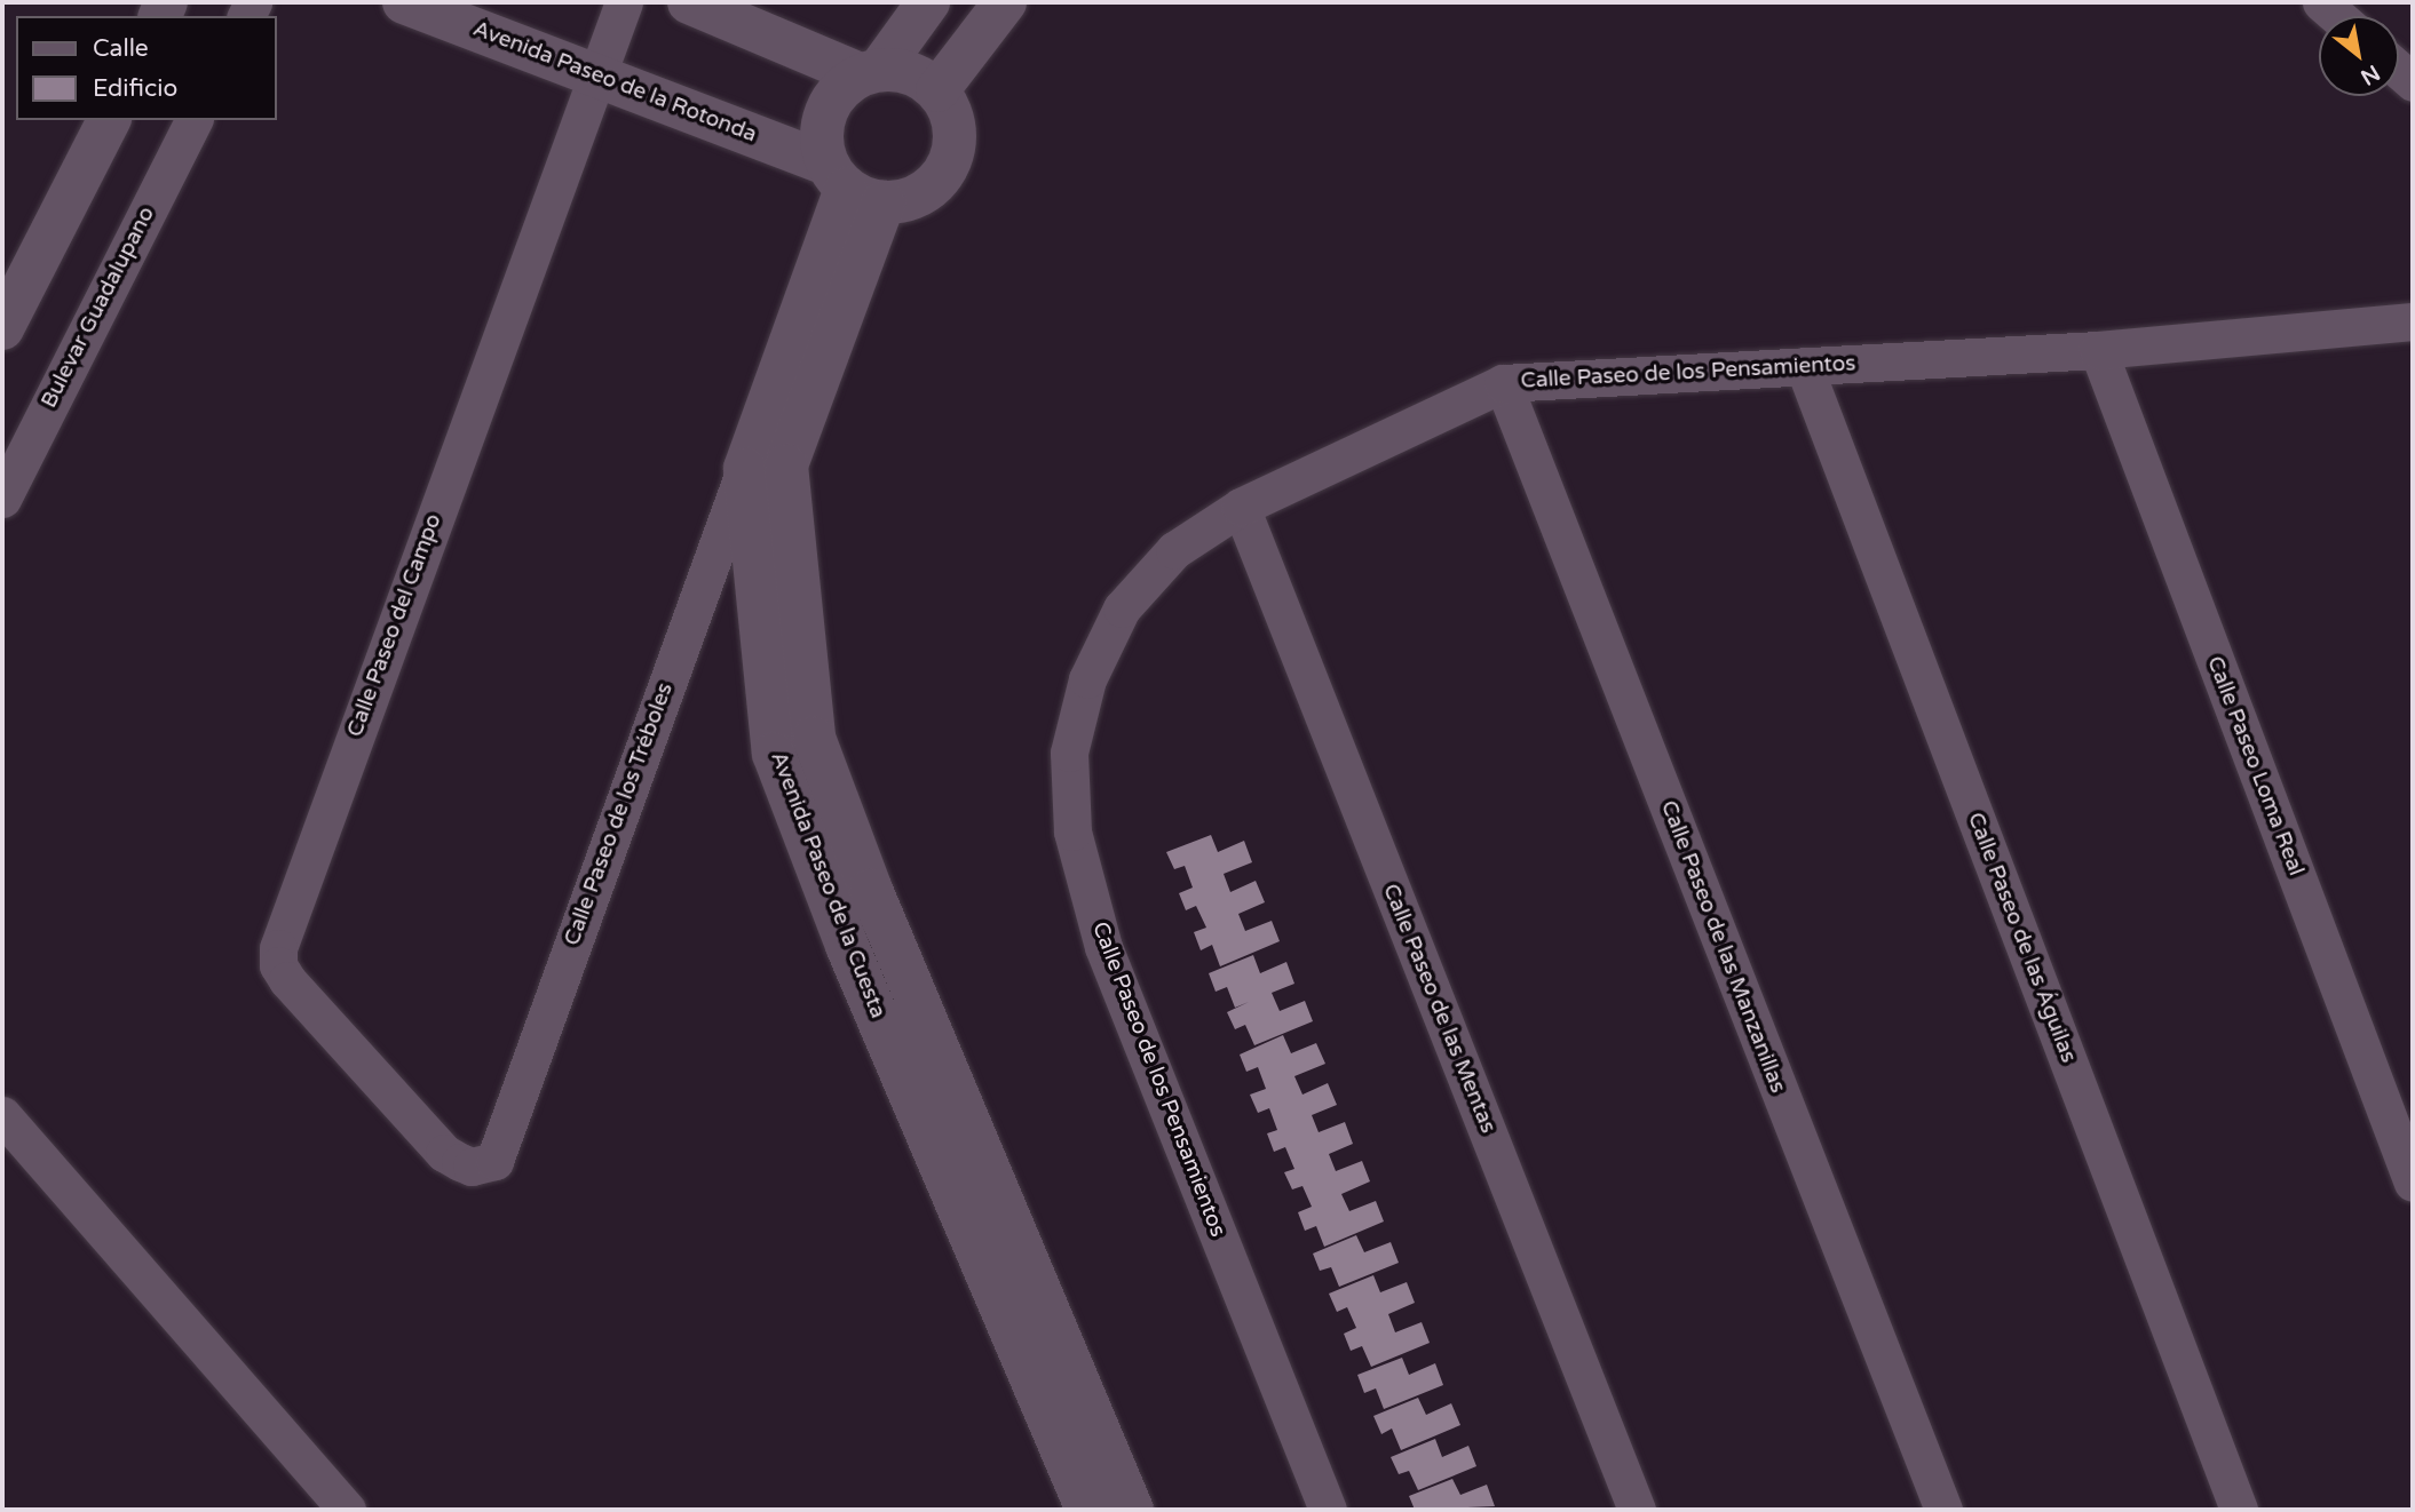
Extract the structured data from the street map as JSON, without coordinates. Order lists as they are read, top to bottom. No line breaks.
{"streets":{"street":["Avenida Paseo de la Rotonda","Bulevar Guadalupano","Calle Paseo de los Pensamientos","Calle Paseo del Campo","Calle Paseo Loma Real","Calle Paseo de los Tréboles","Avenida Paseo de la Cuesta","Calle Paseo de las Águilas","Calle Paseo de las Manzanillas","Calle Paseo de las Mentas"]},"crossings":[["Avenida Paseo de la Rotonda","Calle Paseo del Campo"],["Avenida Paseo de la Rotonda","Avenida Paseo de la Cuesta"],["Calle Paseo de los Pensamientos","Calle Paseo Loma Real"],["Calle Paseo de los Pensamientos","Calle Paseo de las Águilas"],["Calle Paseo de los Pensamientos","Calle Paseo de las Manzanillas"],["Calle Paseo de los Pensamientos","Calle Paseo de las Mentas"],["Calle Paseo del Campo","Calle Paseo de los Tréboles"],["Calle Paseo de los Tréboles","Avenida Paseo de la Cuesta"]],"legend":["Calle","Edificio"],"north":"bottom right"}
